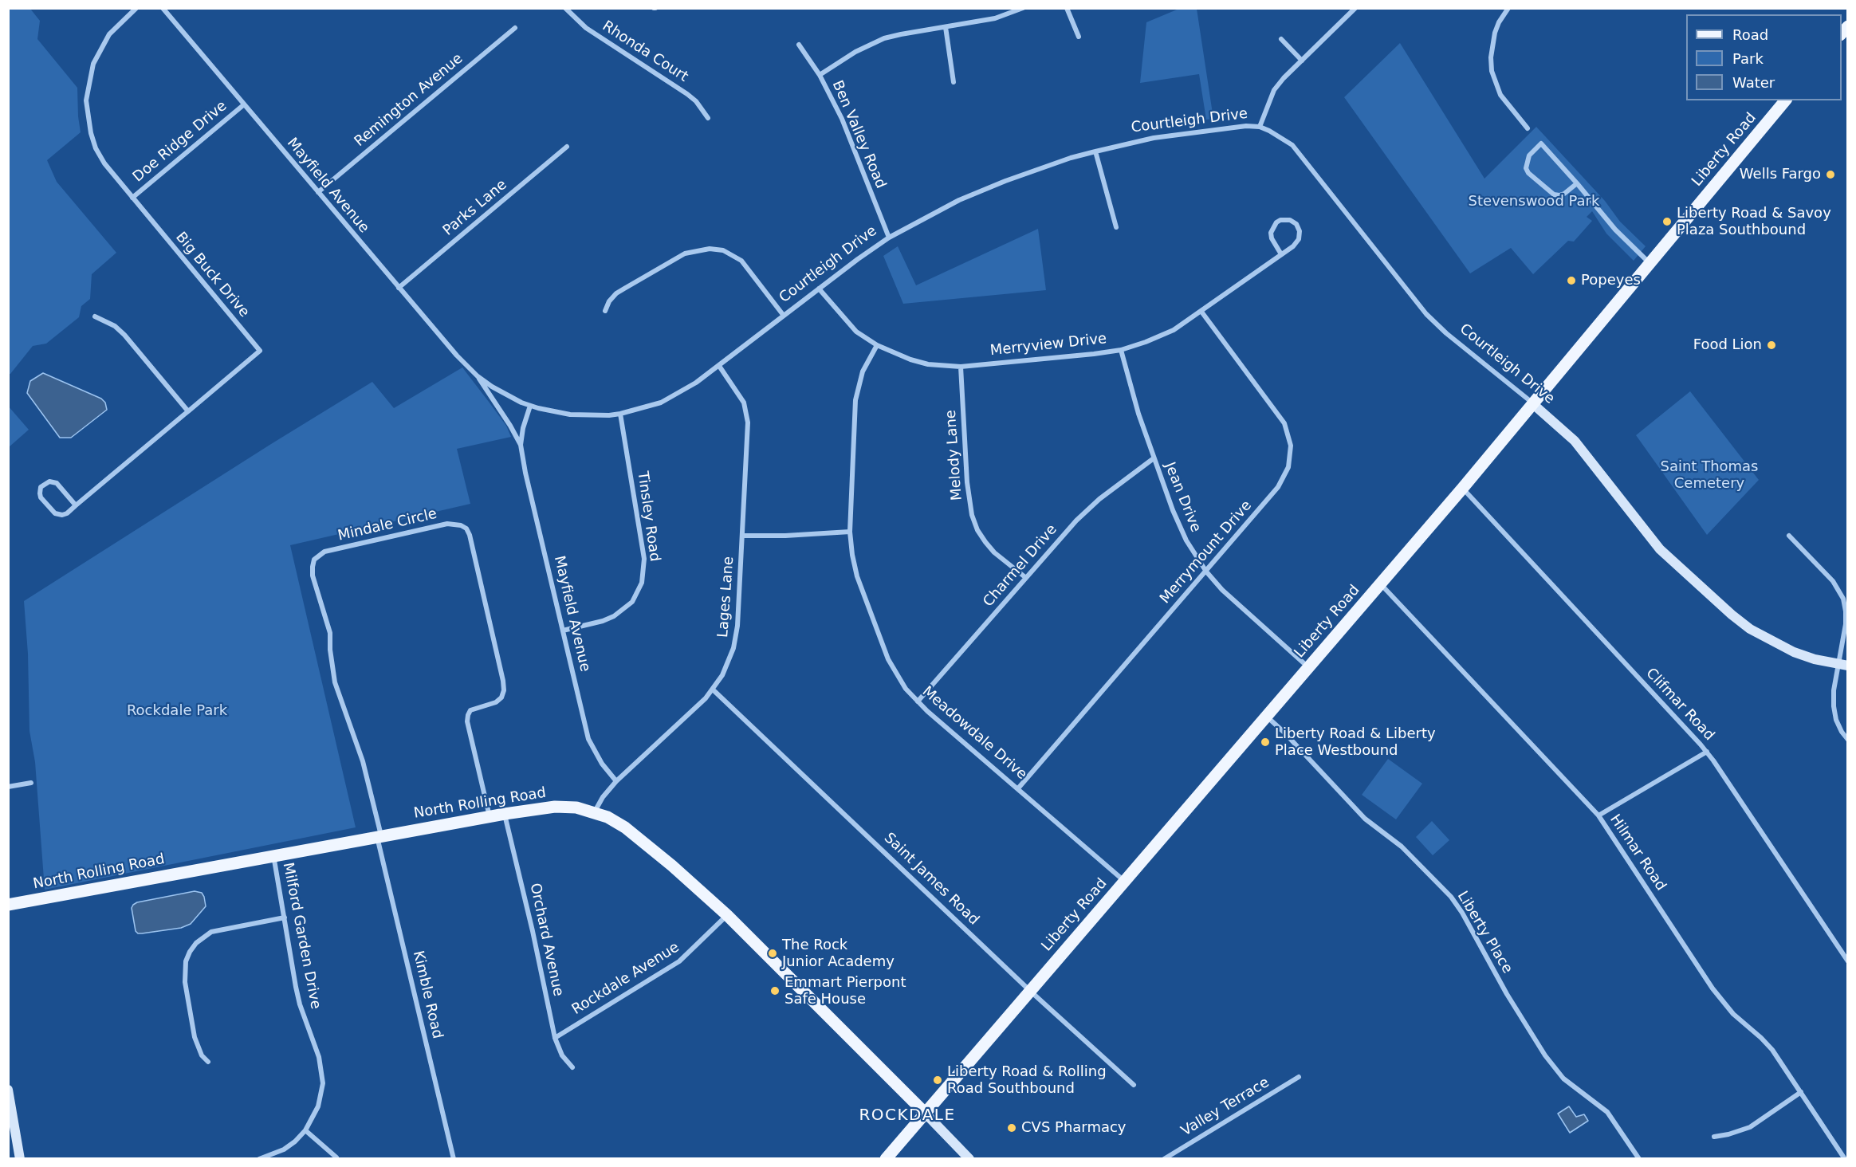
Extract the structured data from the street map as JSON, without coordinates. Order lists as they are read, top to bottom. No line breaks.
{"streets":{"main road":["Liberty Road","North Rolling Road"],"street":["Rhonda Court","Remington Avenue","Courtleigh Drive","Ben Valley Road","Doe Ridge Drive","Mayfield Avenue","Parks Lane","Big Buck Drive","Merryview Drive","Melody Lane","Jean Drive","Tinsley Road","Mindale Circle","Merrymount Drive","Charmel Drive","Lages Lane","Clifmar Road","Meadowdale Drive","Hilmar Road","Saint James Road","Liberty Place","Milford Garden Drive","Orchard Avenue","Rockdale Avenue","Kimble Road","Valley Terrace"]},"crossings":[["Remington Avenue","Mayfield Avenue"],["Courtleigh Drive","Ben Valley Road"],["Courtleigh Drive","Liberty Road"],["Courtleigh Drive","Mayfield Avenue"],["Courtleigh Drive","Merryview Drive"],["Courtleigh Drive","Tinsley Road"],["Courtleigh Drive","Lages Lane"],["Doe Ridge Drive","Mayfield Avenue"],["Doe Ridge Drive","Big Buck Drive"],["Liberty Road","Jean Drive"],["Liberty Road","Clifmar Road"],["Liberty Road","Meadowdale Drive"],["Liberty Road","North Rolling Road"],["Liberty Road","Hilmar Road"],["Liberty Road","Saint James Road"],["Liberty Road","Liberty Place"],["Mayfield Avenue","Parks Lane"],["Mayfield Avenue","Tinsley Road"],["Mayfield Avenue","Lages Lane"],["Merryview Drive","Melody Lane"],["Merryview Drive","Jean Drive"],["Merryview Drive","Merrymount Drive"],["Merryview Drive","Meadowdale Drive"],["Melody Lane","Charmel Drive"],["Jean Drive","Merrymount Drive"],["Jean Drive","Charmel Drive"],["Mindale Circle","North Rolling Road"],["Mindale Circle","Kimble Road"],["Merrymount Drive","Meadowdale Drive"],["Charmel Drive","Meadowdale Drive"],["Lages Lane","North Rolling Road"],["Lages Lane","Saint James Road"],["North Rolling Road","Milford Garden Drive"],["North Rolling Road","Orchard Avenue"],["North Rolling Road","Rockdale Avenue"],["North Rolling Road","Kimble Road"],["Orchard Avenue","Rockdale Avenue"]],"districts":["ROCKDALE"],"parks":["Stevenswood Park","Saint Thomas Cemetery","Rockdale Park"],"places":["Wells Fargo","Liberty Road & Savoy Plaza Southbound","Popeyes","Food Lion","Liberty Road & Liberty Place Westbound","The Rock Junior Academy","Emmart Pierpont Safe House","Liberty Road & Rolling Road Southbound","CVS Pharmacy"],"legend":["Road","Park","Water"]}
